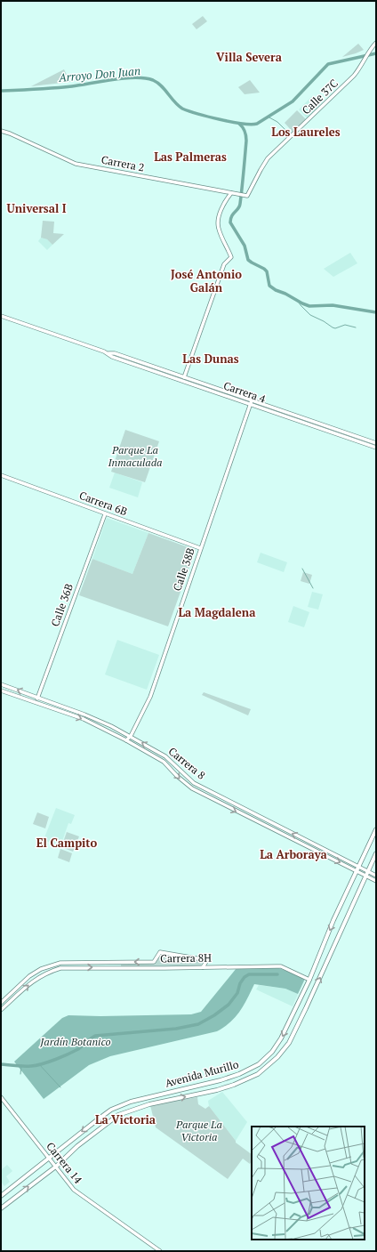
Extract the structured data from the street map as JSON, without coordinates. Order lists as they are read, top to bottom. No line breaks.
{"streets":{"main road":["Avenida Murillo"],"street":["Calle 37C","Carrera 2","Carrera 4","Carrera 6B","Calle 38B","Calle 36B","Carrera 8","Carrera 8H","Carrera 14"]},"crossings":[["Calle 37C","Carrera 2"],["Carrera 4","Calle 38B"],["Carrera 6B","Calle 38B"],["Carrera 6B","Calle 36B"],["Calle 38B","Carrera 8"],["Calle 36B","Carrera 8"],["Carrera 8","Avenida Murillo"],["Carrera 8H","Avenida Murillo"],["Avenida Murillo","Carrera 14"]],"districts":["Villa Severa","Los Laureles","Las Palmeras","Universal I","José Antonio Galán","Las Dunas","La Magdalena","El Campito","La Arboraya","La Victoria"],"water":["Arroyo Don Juan"],"parks":["Parque La Inmaculada","Jardín Botanico","Parque La Victoria"]}
